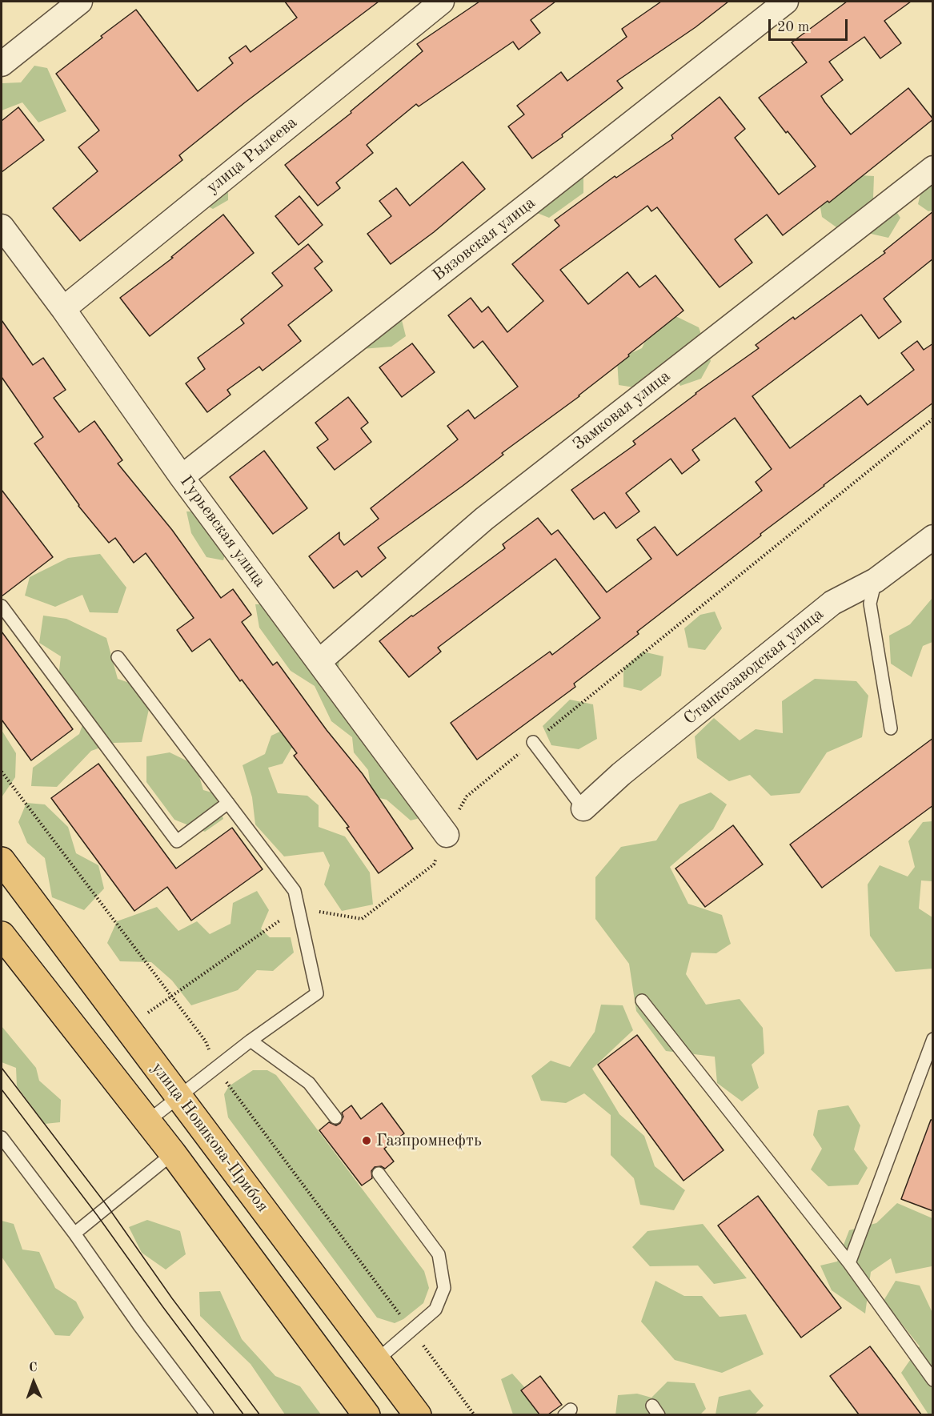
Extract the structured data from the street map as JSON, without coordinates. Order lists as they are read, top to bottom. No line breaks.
{"streets":{"main road":["улица Новикова-Прибоя"],"street":["улица Рылеева","Вязовская улица","Замковая улица","Гурьевская улица","Станкозаводская улица"]},"crossings":[["улица Рылеева","Гурьевская улица"],["Вязовская улица","Гурьевская улица"],["Замковая улица","Гурьевская улица"]],"places":["Газпромнефть"],"scale_bar":"20 m","north":"top"}
